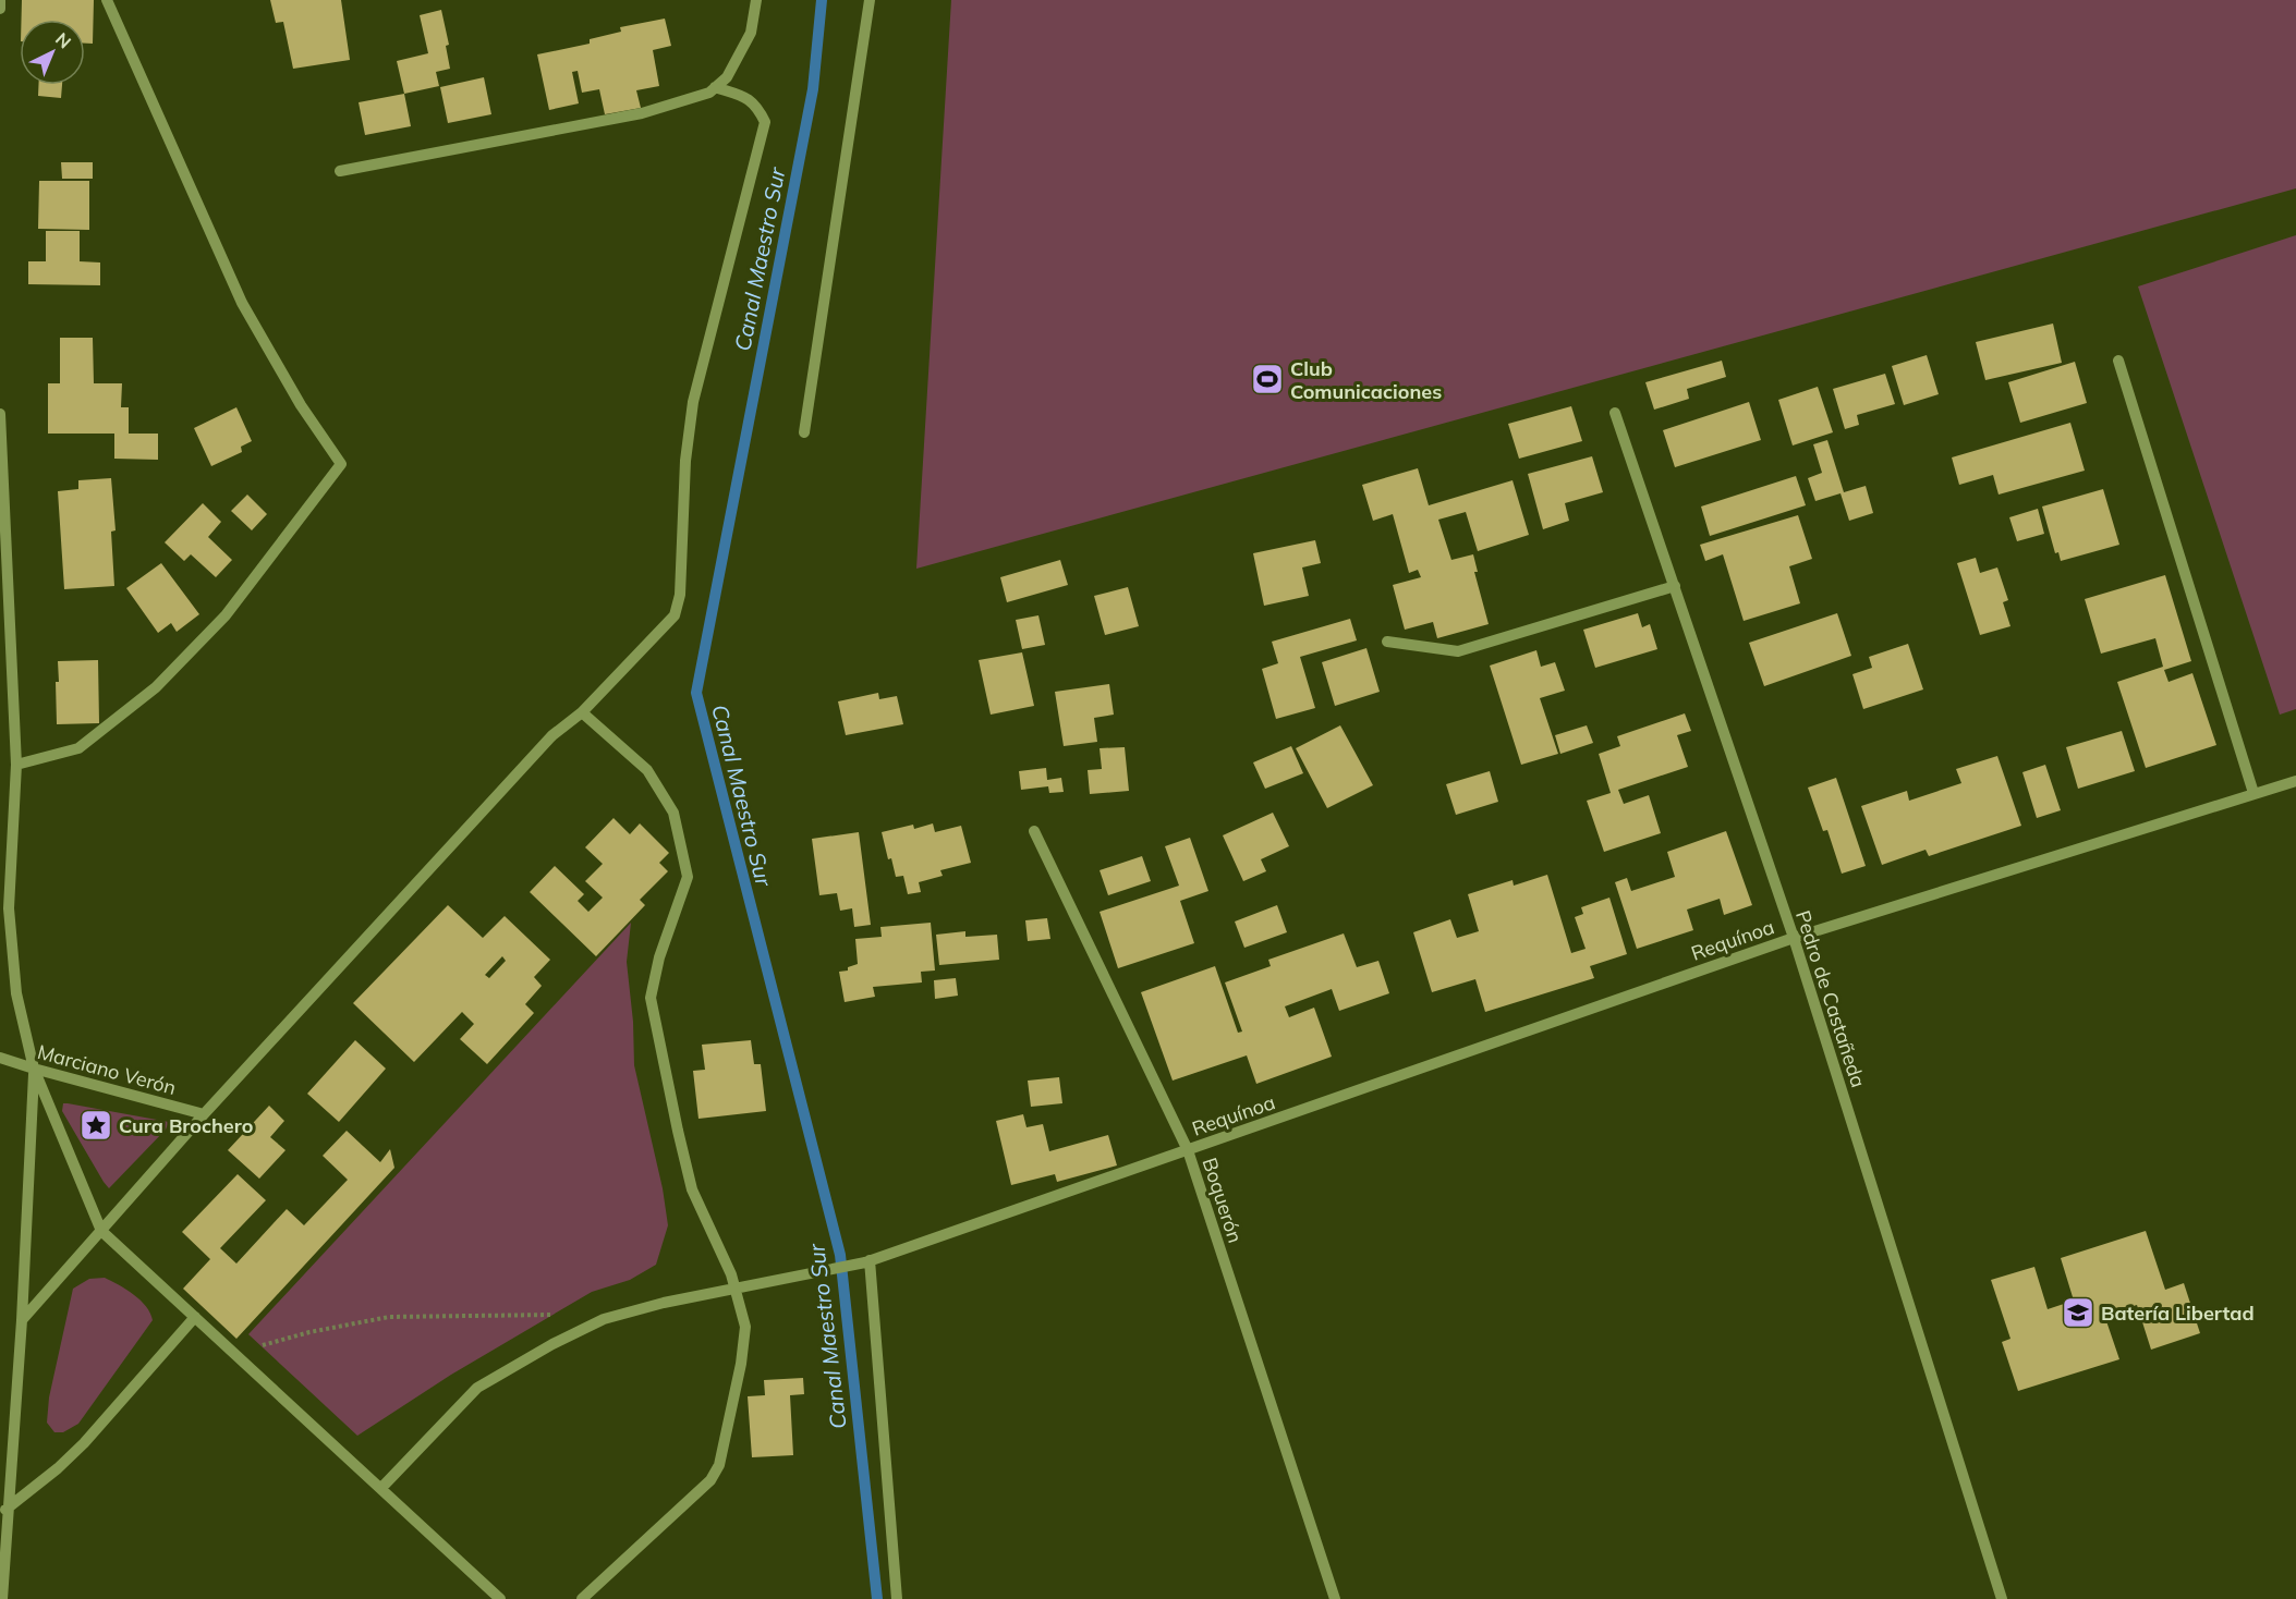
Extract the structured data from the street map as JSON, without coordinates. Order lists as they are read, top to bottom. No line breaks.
{"streets":{"street":["Requínoa","Pedro de Castañeda","Marciano Verón","Boquerón"]},"crossings":[["Requínoa","Pedro de Castañeda"],["Requínoa","Boquerón"]],"water":["Canal Maestro Sur"],"places":{"sports":["Club Comunicaciones"],"place":["Cura Brochero"],"school or university":["Batería Libertad"]},"north":"top right"}
